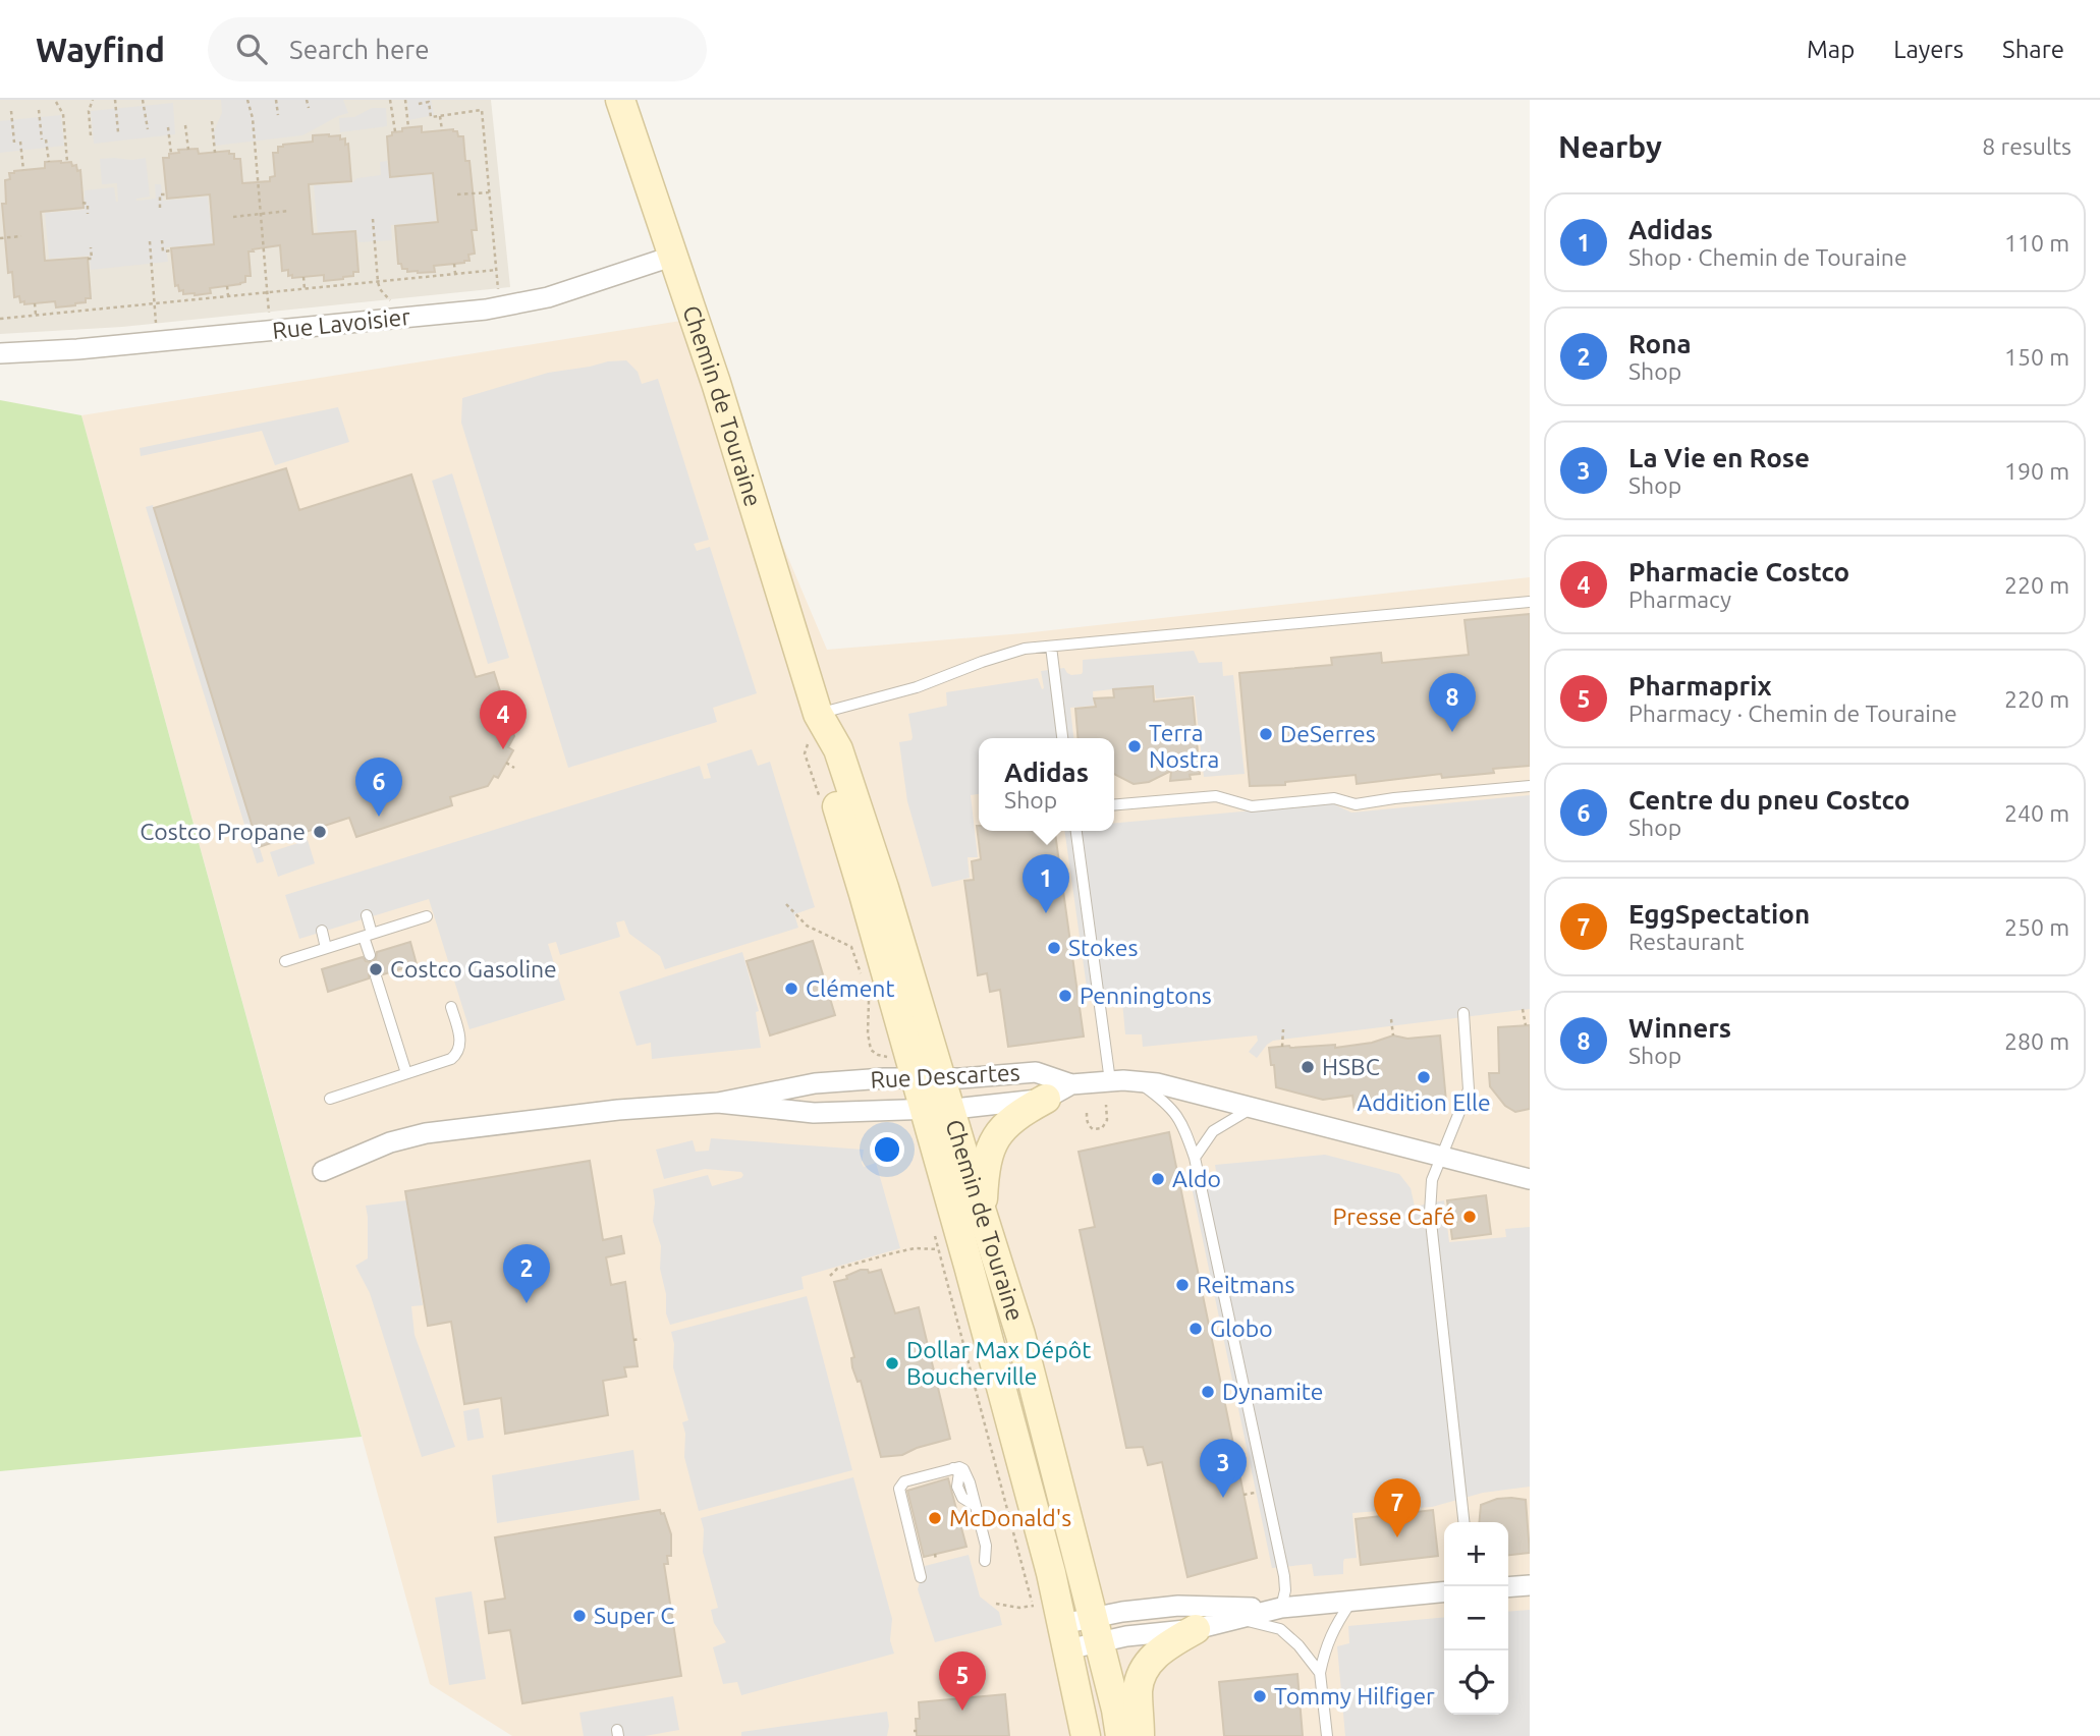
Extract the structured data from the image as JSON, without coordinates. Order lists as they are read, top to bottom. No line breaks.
{"streets":{"street":["Rue Lavoisier","Chemin de Touraine","Rue Descartes"]},"crossings":[["Rue Lavoisier","Chemin de Touraine"],["Chemin de Touraine","Rue Descartes"]],"places":["DeSerres","Terra Nostra","Costco Propane","Stokes","Costco Gasoline","Clément","Penningtons","HSBC","Addition Elle","Aldo","Presse Café","Reitmans","Globo","Dollar Max Dépôt Boucherville","Dynamite","McDonald's","Super C","Tommy Hilfiger"],"page":{"header":"Wayfind","search":"Search here","nav":["Map","Layers","Share"],"heading":["Nearby","8 results"],"list":[{"mark":"1","name":"Adidas","note":"Shop · Chemin de Touraine","value":"110 m"},{"mark":"2","name":"Rona","note":"Shop","value":"150 m"},{"mark":"3","name":"La Vie en Rose","note":"Shop","value":"190 m"},{"mark":"4","name":"Pharmacie Costco","note":"Pharmacy","value":"220 m"},{"mark":"5","name":"Pharmaprix","note":"Pharmacy · Chemin de Touraine","value":"220 m"},{"mark":"6","name":"Centre du pneu Costco","note":"Shop","value":"240 m"},{"mark":"7","name":"EggSpectation","note":"Restaurant","value":"250 m"},{"mark":"8","name":"Winners","note":"Shop","value":"280 m"}],"pins":["8","4","6","1","2","3","7","5"],"popup":["Adidas","Shop"],"map_buttons":["+","−"]}}
